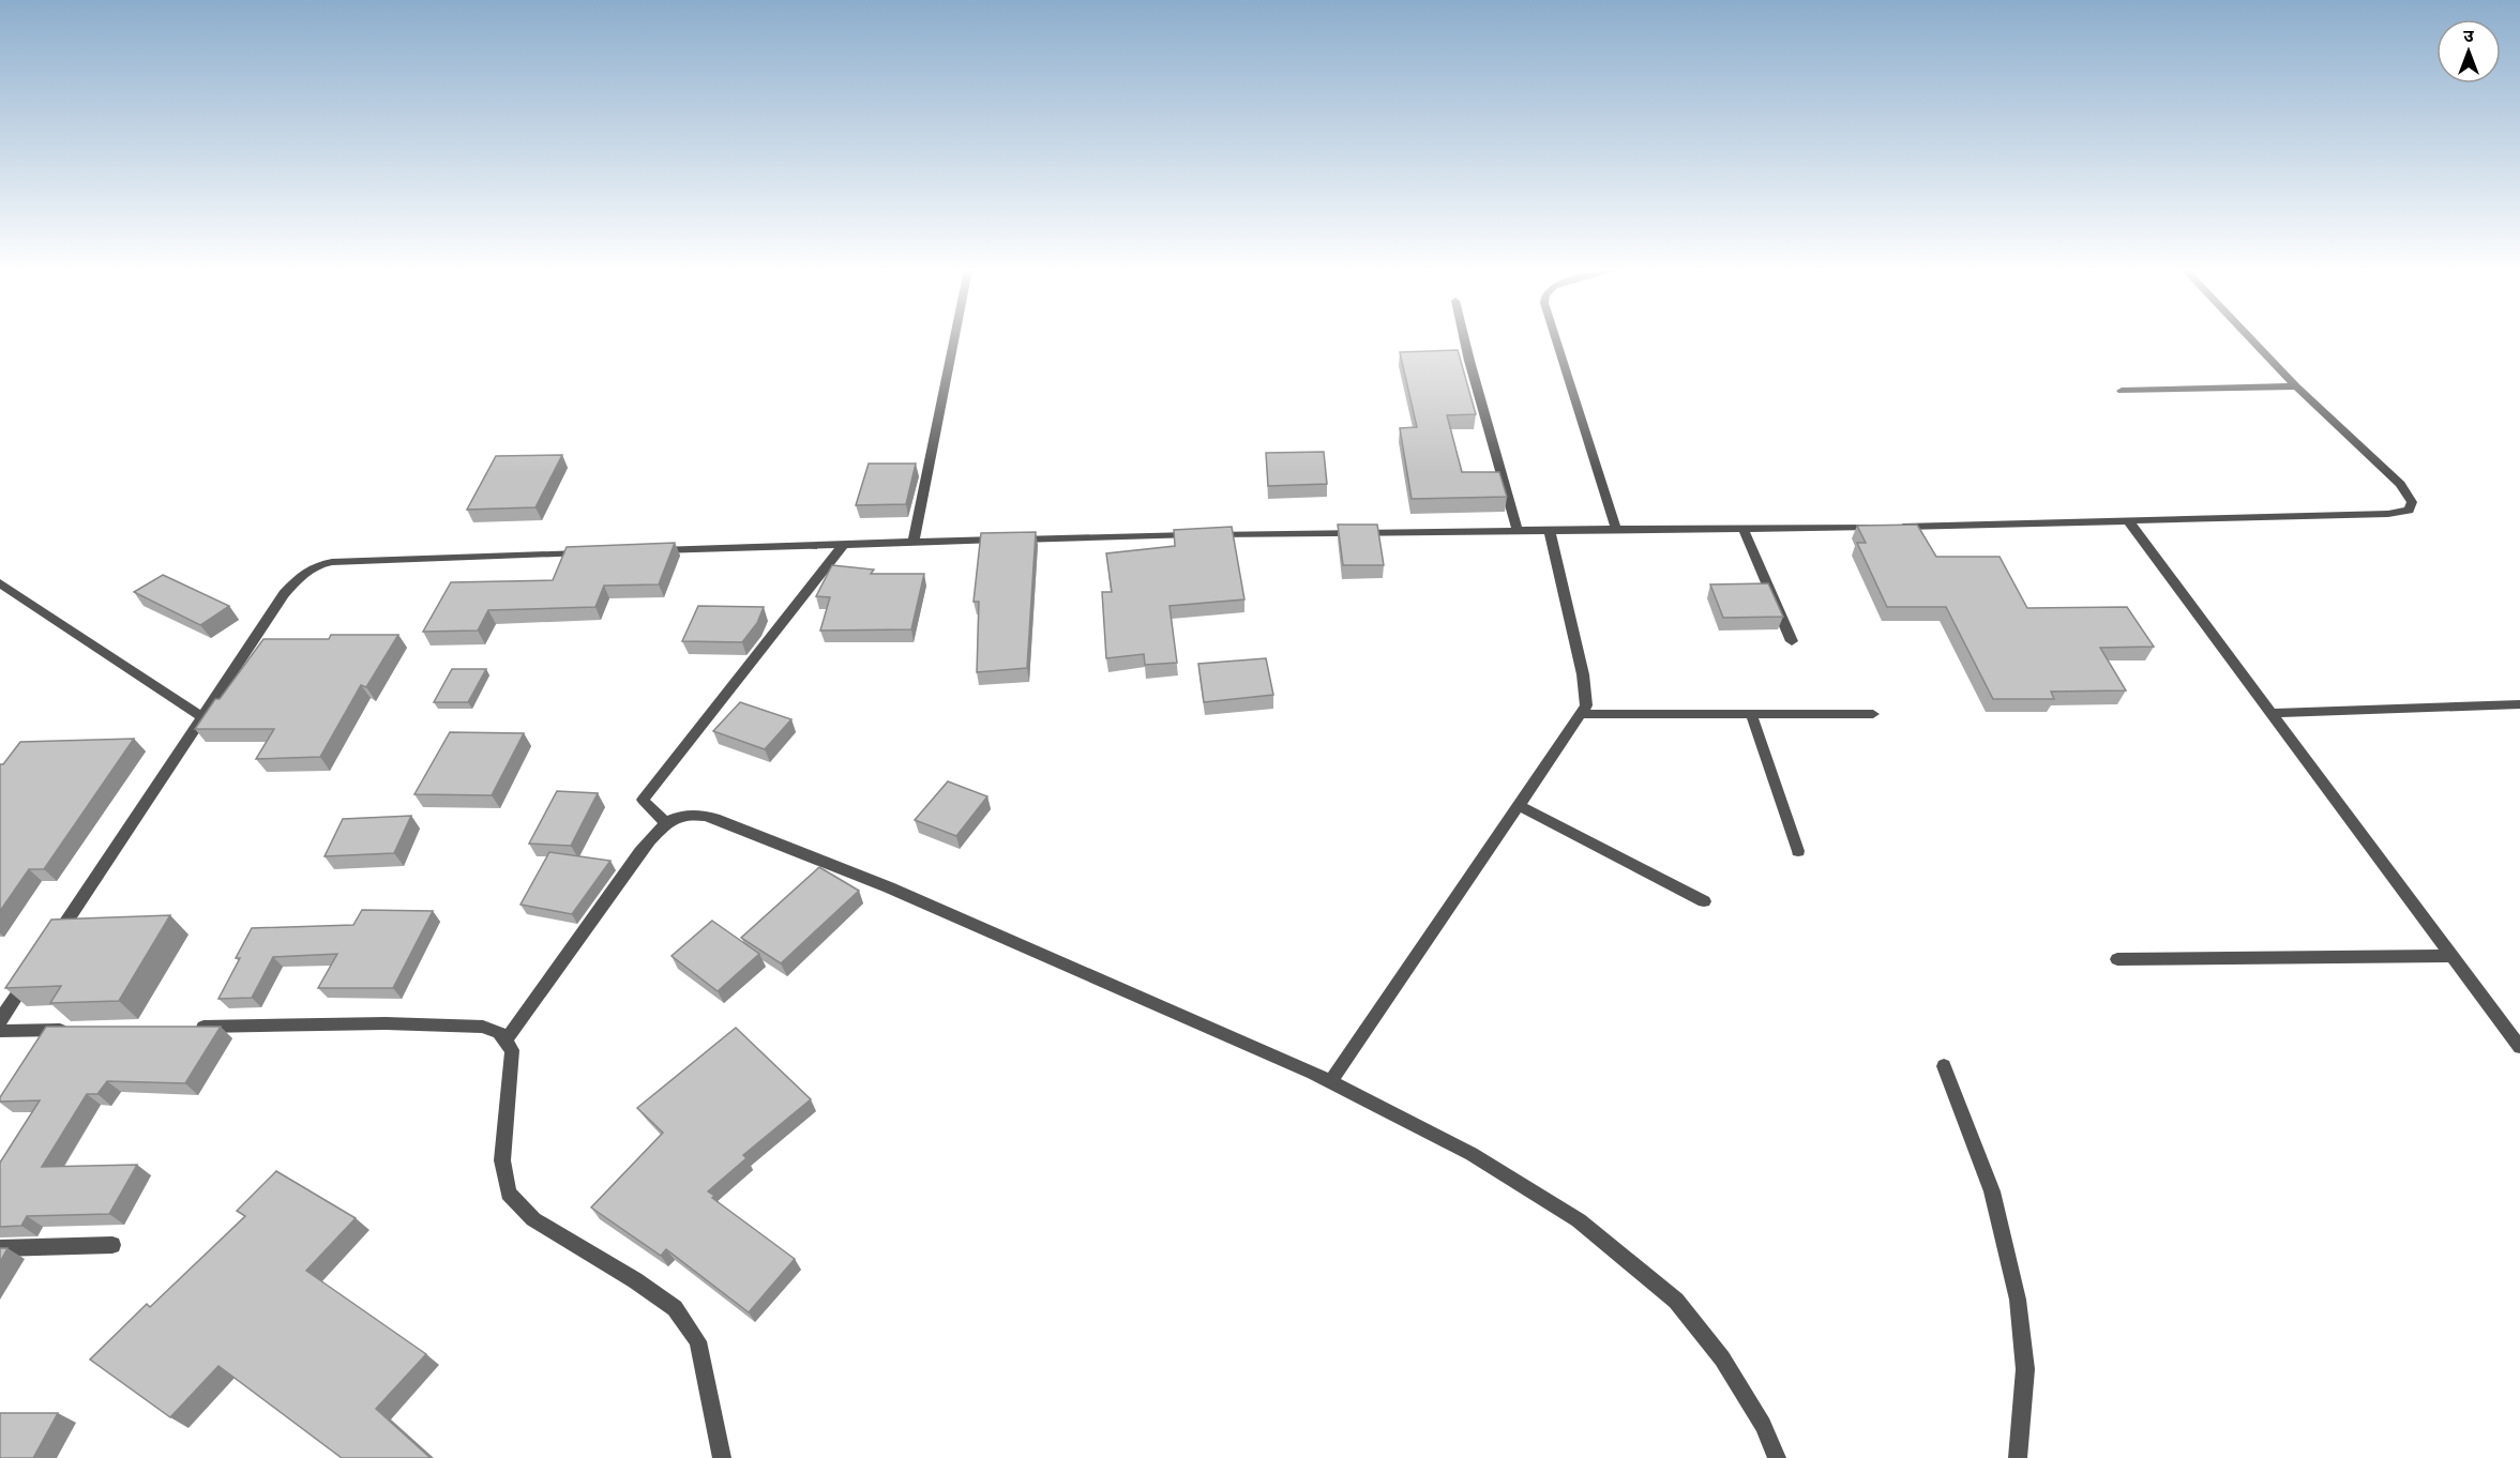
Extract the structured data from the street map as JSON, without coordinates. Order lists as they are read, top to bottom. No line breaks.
{"north":"top"}
